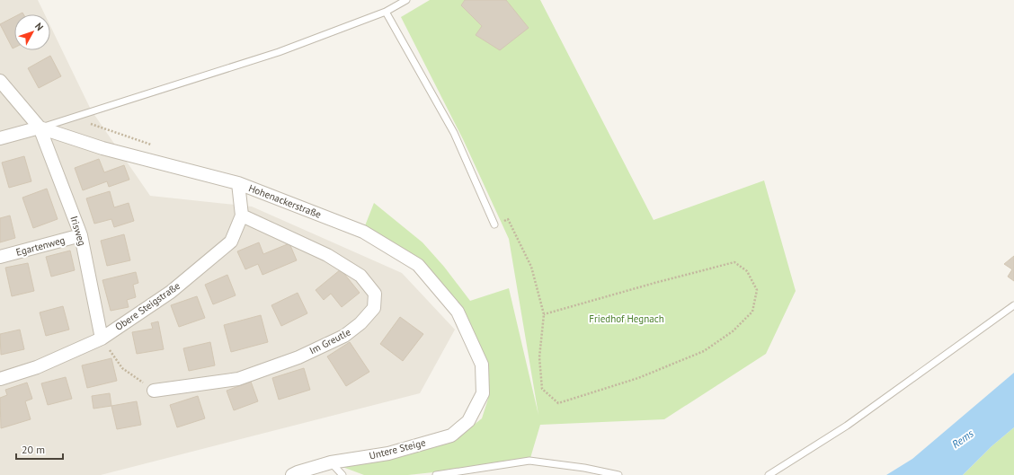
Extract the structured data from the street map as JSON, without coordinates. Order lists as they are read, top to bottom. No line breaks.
{"streets":{"street":["Hohenackerstraße","Irisweg","Egartenweg","Obere Steigstraße","Im Greutle","Untere Steige"]},"crossings":[["Hohenackerstraße","Irisweg"],["Hohenackerstraße","Untere Steige"],["Irisweg","Egartenweg"],["Irisweg","Obere Steigstraße"],["Obere Steigstraße","Im Greutle"]],"water":["Rems"],"parks":["Friedhof Hegnach"],"scale_bar":"20 m","north":"top right"}
